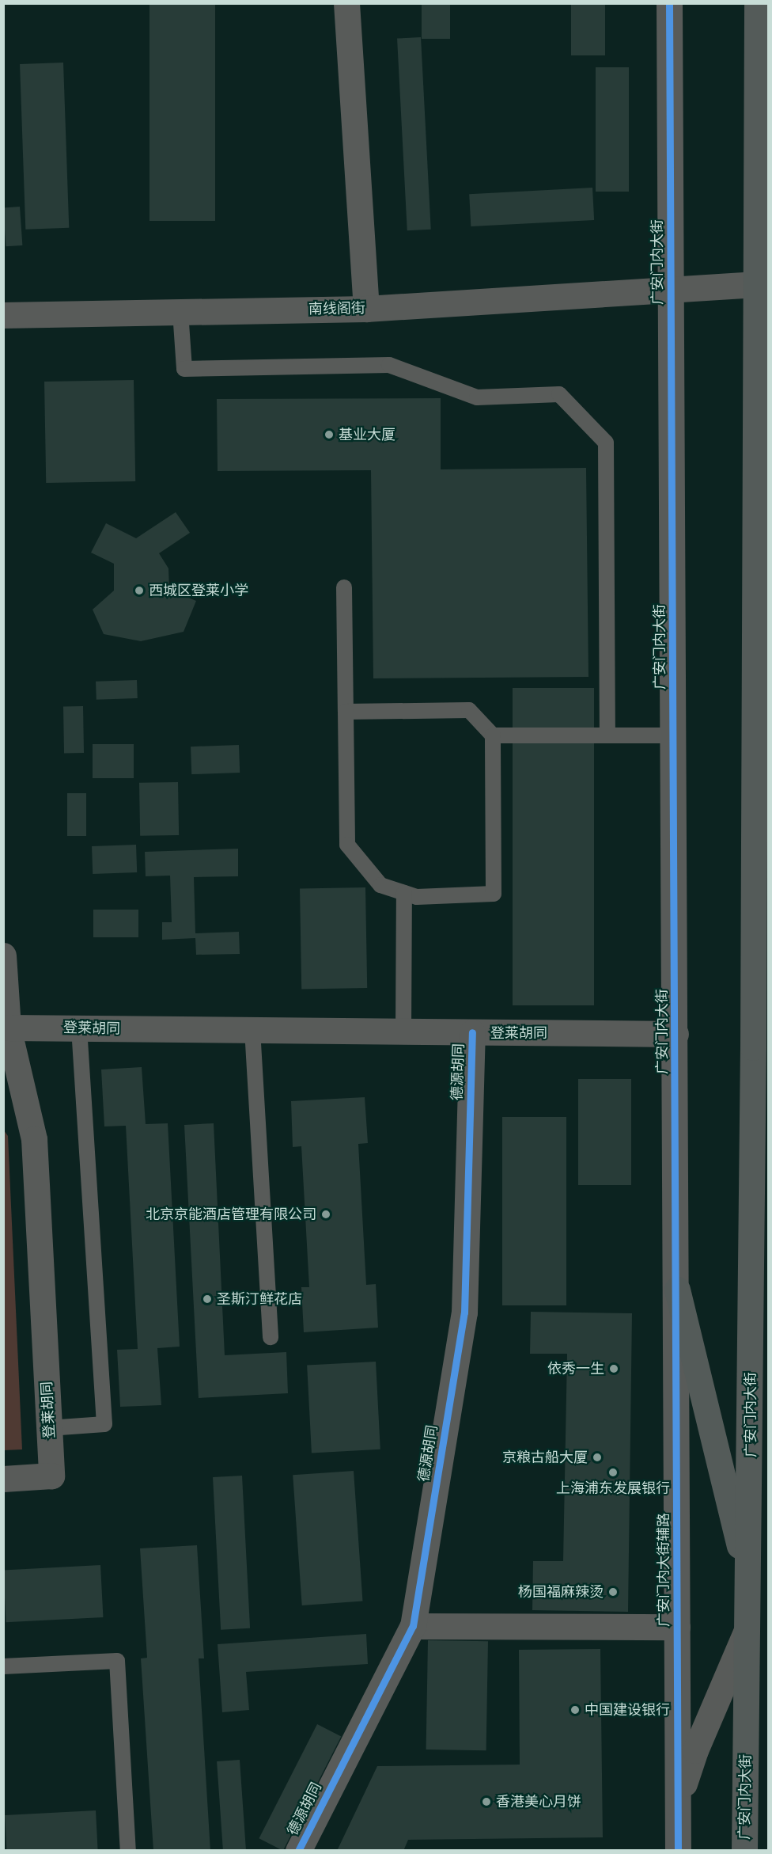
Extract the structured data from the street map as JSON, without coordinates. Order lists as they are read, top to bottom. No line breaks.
{"streets":{"main road":["广安门内大街"],"street":["南线阁街","登莱胡同","德源胡同","广安门内大街辅路"]},"crossings":[["广安门内大街","南线阁街"],["广安门内大街","登莱胡同"],["广安门内大街","广安门内大街辅路"],["登莱胡同","德源胡同"]],"places":["基业大厦","西城区登莱小学","北京京能酒店管理有限公司","圣斯汀鲜花店","依秀一生","京粮古船大厦","上海浦东发展银行","杨国福麻辣烫","中国建设银行","香港美心月饼"]}
